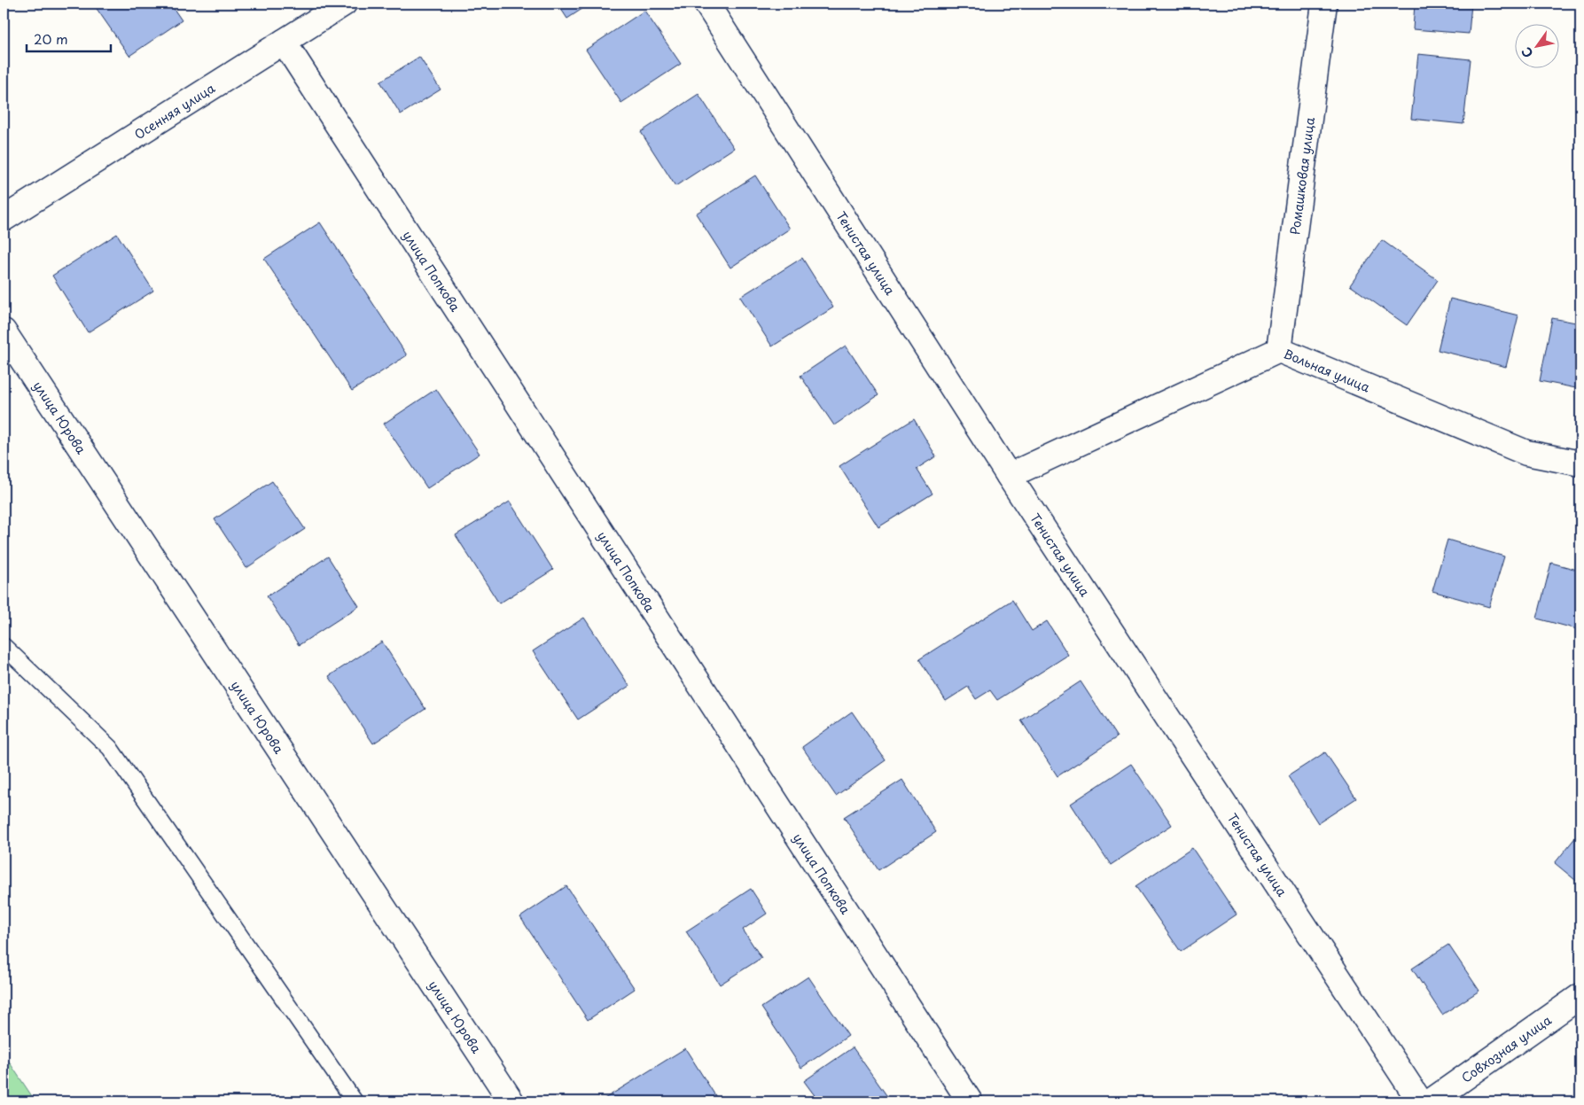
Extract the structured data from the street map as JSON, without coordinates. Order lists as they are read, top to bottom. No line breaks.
{"streets":{"street":["Осенняя улица","Ромашковая улица","Тенистая улица","улица Попкова","Вольная улица","улица Юрова","Совхозная улица"]},"crossings":[["Осенняя улица","улица Попкова"],["Ромашковая улица","Вольная улица"],["Тенистая улица","Вольная улица"]],"scale_bar":"20 m","north":"bottom left"}
